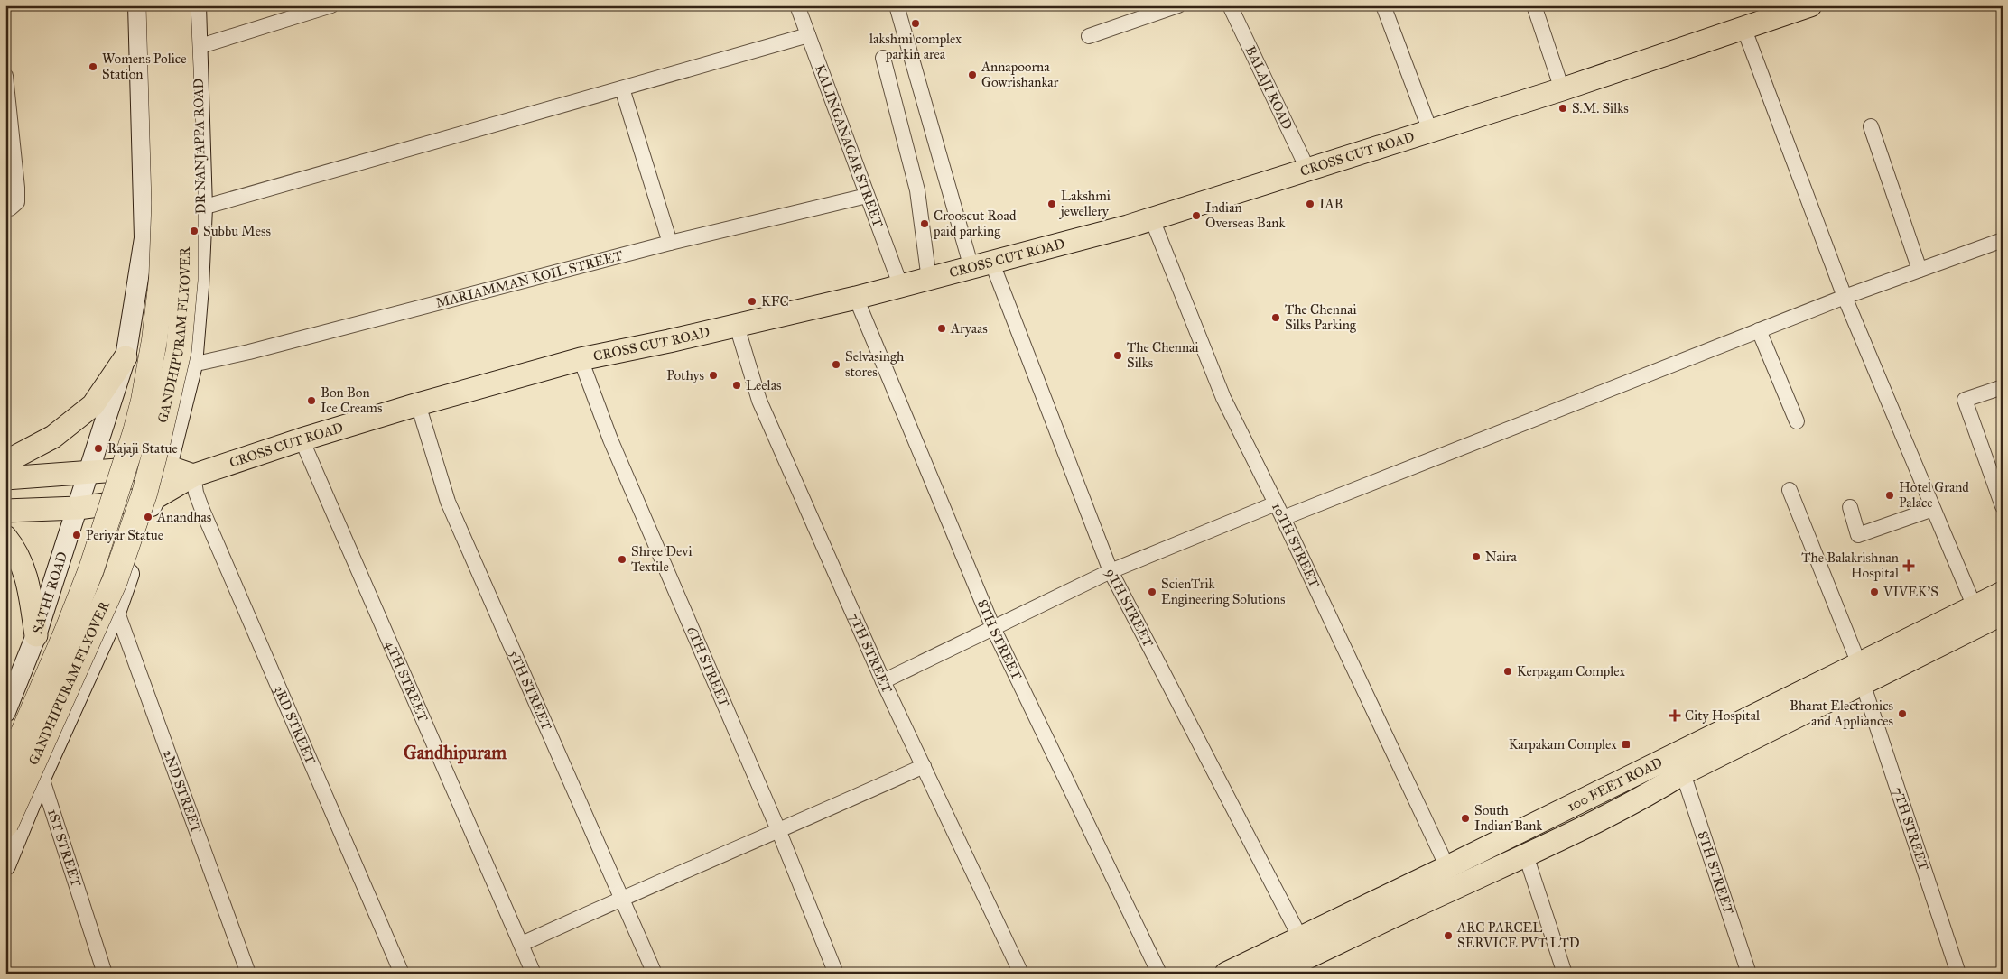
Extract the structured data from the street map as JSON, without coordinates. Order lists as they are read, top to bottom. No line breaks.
{"streets":{"highway":["GANDHIPURAM FLYOVER"],"main road":["CROSS CUT ROAD","100 FEET ROAD"],"street":["BALAJI ROAD","DR NANJAPPA ROAD","KALINGANAGAR STREET","MARIAMMAN KOIL STREET","10TH STREET","SATHI ROAD","9TH STREET","8TH STREET","7TH STREET","6TH STREET","4TH STREET","5TH STREET","3RD STREET","2ND STREET","1ST STREET"]},"crossings":[["BALAJI ROAD","CROSS CUT ROAD"],["DR NANJAPPA ROAD","CROSS CUT ROAD"],["DR NANJAPPA ROAD","MARIAMMAN KOIL STREET"],["DR NANJAPPA ROAD","2ND STREET"],["DR NANJAPPA ROAD","1ST STREET"],["KALINGANAGAR STREET","CROSS CUT ROAD"],["KALINGANAGAR STREET","MARIAMMAN KOIL STREET"],["CROSS CUT ROAD","10TH STREET"],["CROSS CUT ROAD","9TH STREET"],["CROSS CUT ROAD","8TH STREET"],["CROSS CUT ROAD","7TH STREET"],["CROSS CUT ROAD","6TH STREET"],["CROSS CUT ROAD","4TH STREET"],["CROSS CUT ROAD","5TH STREET"],["CROSS CUT ROAD","3RD STREET"],["10TH STREET","100 FEET ROAD"],["9TH STREET","100 FEET ROAD"],["8TH STREET","100 FEET ROAD"],["7TH STREET","100 FEET ROAD"]],"districts":["Gandhipuram"],"places":{"other":["lakshmi complex parkin area","Womens Police Station","Annapoorna Gowrishankar","S.M. Silks","Lakshmi jewellery","IAB","Indian Overseas Bank","Crooscut Road paid parking","Subbu Mess","KFC","The Chennai Silks Parking","Aryaas","The Chennai Silks","Selvasingh stores","Pothys","Leelas","Bon Bon Ice Creams","Rajaji Statue","Hotel Grand Palace","Anandhas","Periyar Statue","Naira","Shree Devi Textile","ScienTrik Engineering Solutions","VIVEK'S","Kerpagam Complex","Bharat Electronics and Appliances","South Indian Bank","ARC PARCEL SERVICE PVT LTD"],"health":["The Balakrishnan Hospital","City Hospital"],"transit":["Karpakam Complex"]}}
